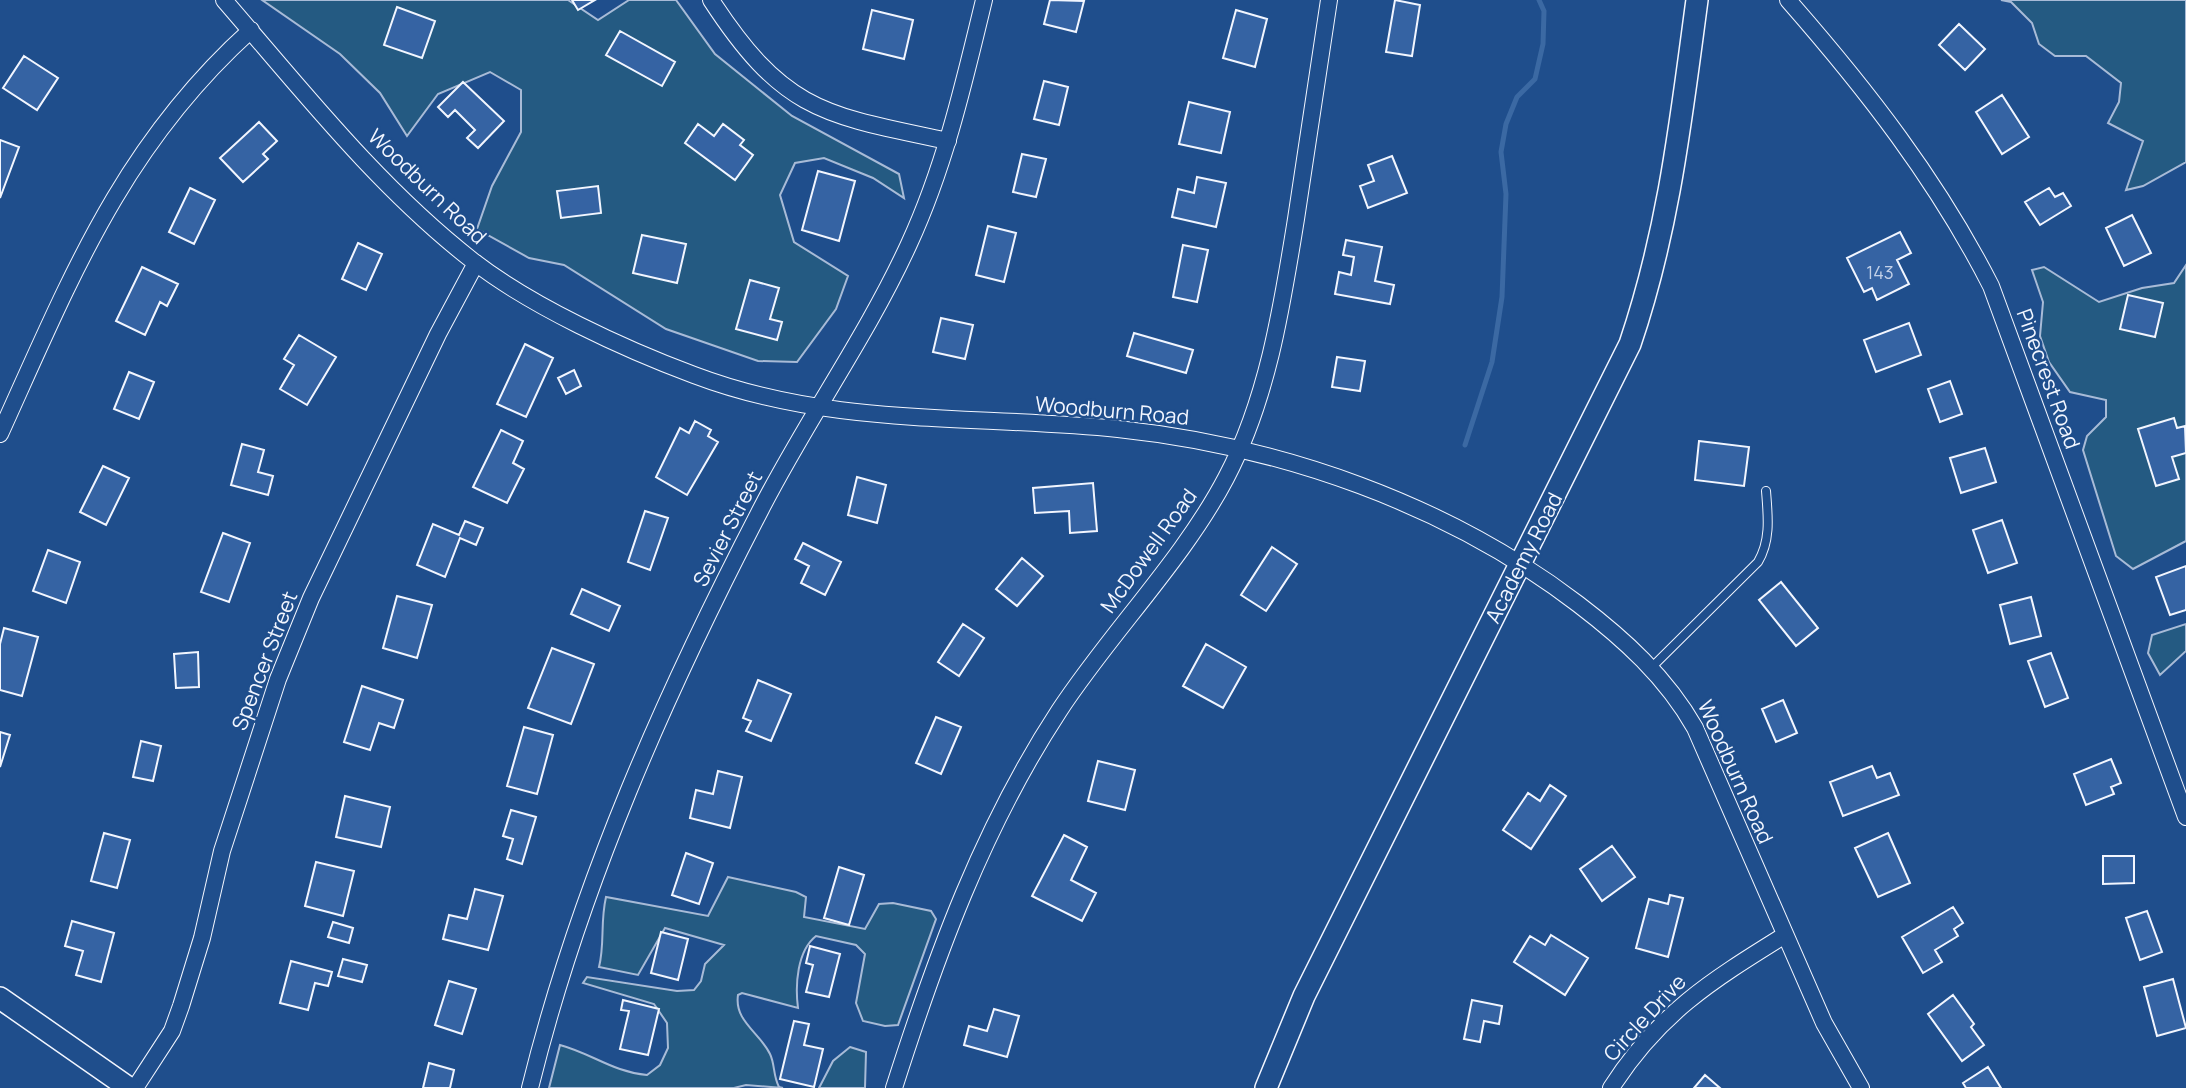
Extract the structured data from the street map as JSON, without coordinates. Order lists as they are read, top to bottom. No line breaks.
{"streets":{"main road":["Academy Road"],"street":["Woodburn Road","Pinecrest Road","Sevier Street","McDowell Road","Spencer Street","Circle Drive"]},"crossings":[["Woodburn Road","Sevier Street"],["Woodburn Road","McDowell Road"],["Woodburn Road","Academy Road"],["Woodburn Road","Spencer Street"],["Woodburn Road","Circle Drive"]],"house_numbers":["143"]}
